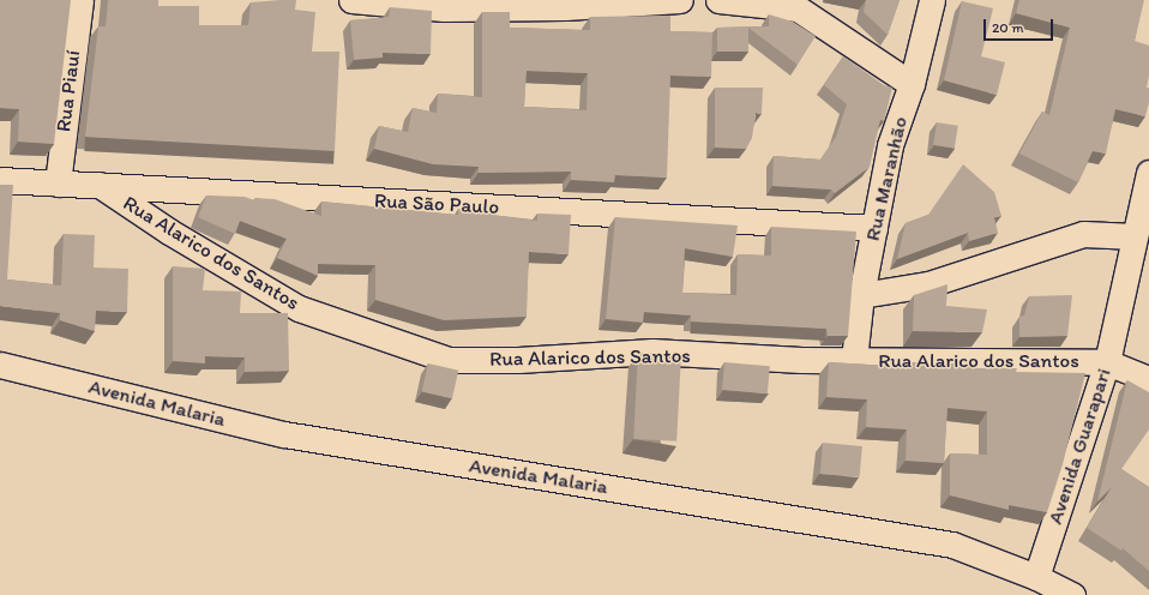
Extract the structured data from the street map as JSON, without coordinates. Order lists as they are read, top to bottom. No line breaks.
{"streets":{"street":["Rua Piauí","Rua Maranhão","Rua São Paulo","Rua Alarico dos Santos","Avenida Malaria","Avenida Guarapari"]},"crossings":[["Rua Piauí","Rua São Paulo"],["Rua Maranhão","Rua São Paulo"],["Rua Maranhão","Rua Alarico dos Santos"],["Rua São Paulo","Rua Alarico dos Santos"],["Rua Alarico dos Santos","Avenida Guarapari"],["Avenida Malaria","Avenida Guarapari"]],"scale_bar":"20 m"}
